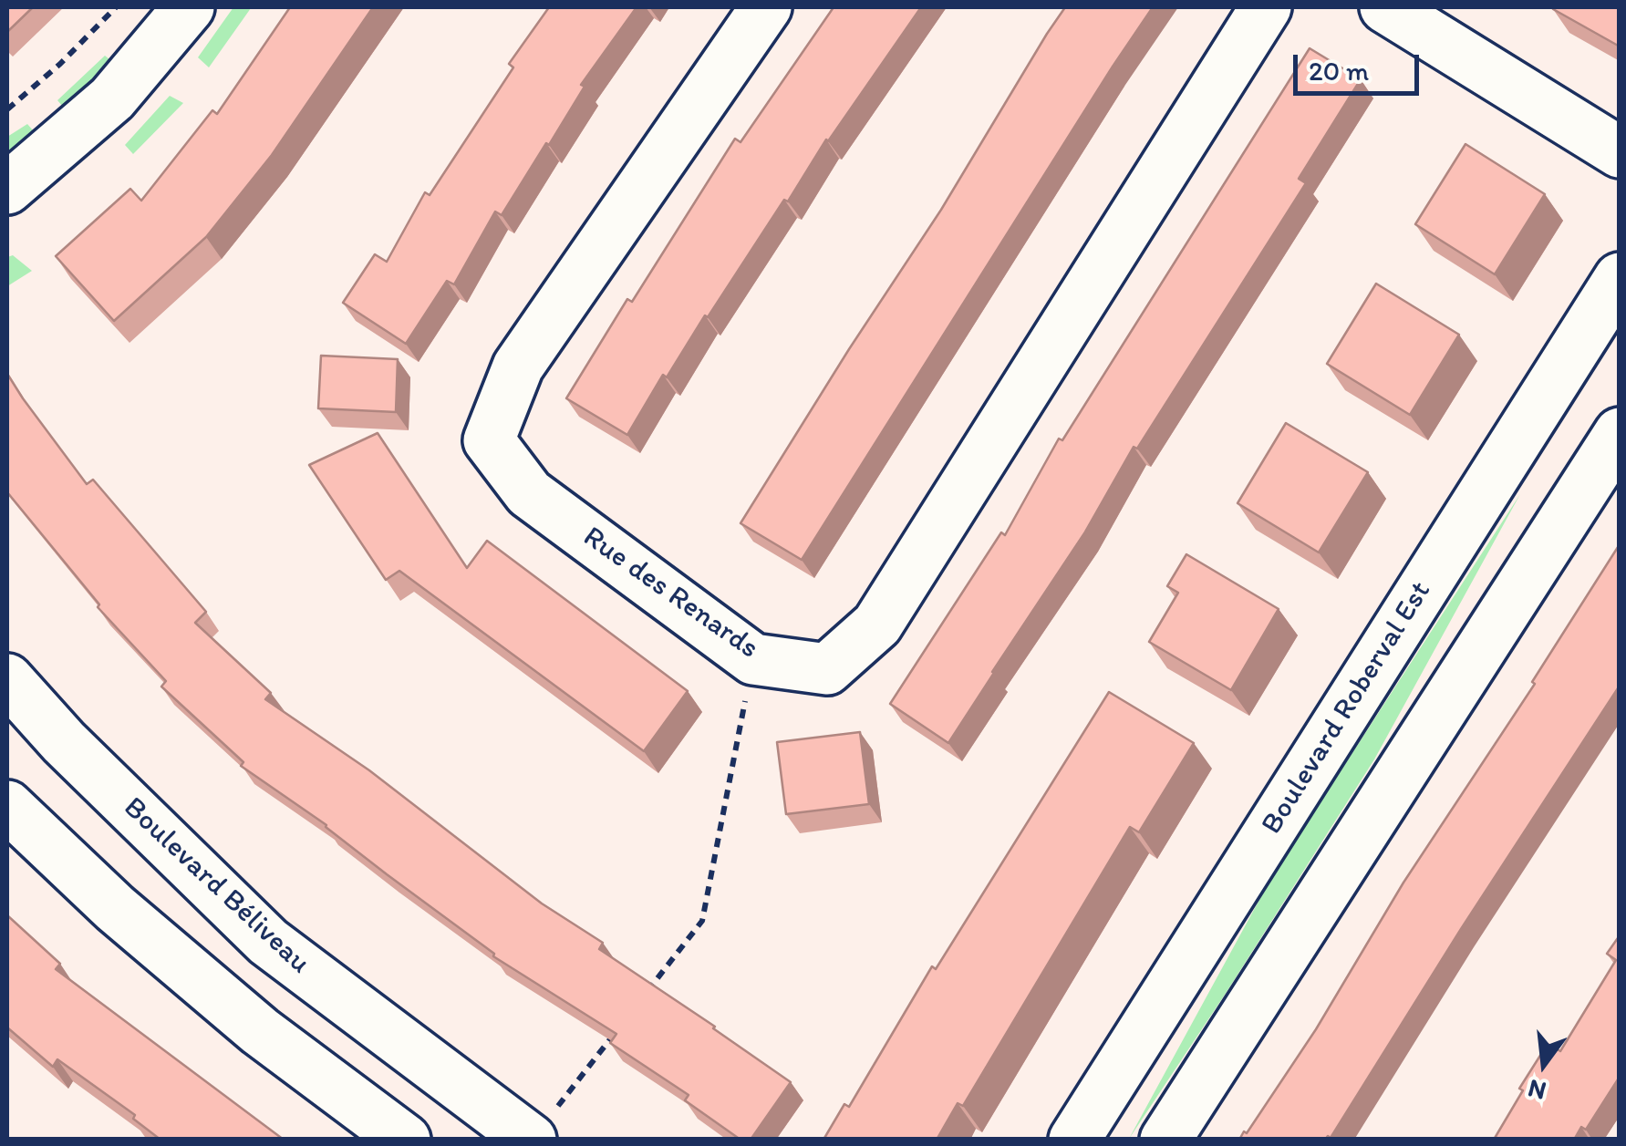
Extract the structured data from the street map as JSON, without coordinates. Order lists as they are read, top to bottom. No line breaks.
{"streets":{"street":["Rue des Renards","Boulevard Roberval Est","Boulevard Béliveau"]},"scale_bar":"20 m","north":"bottom"}
